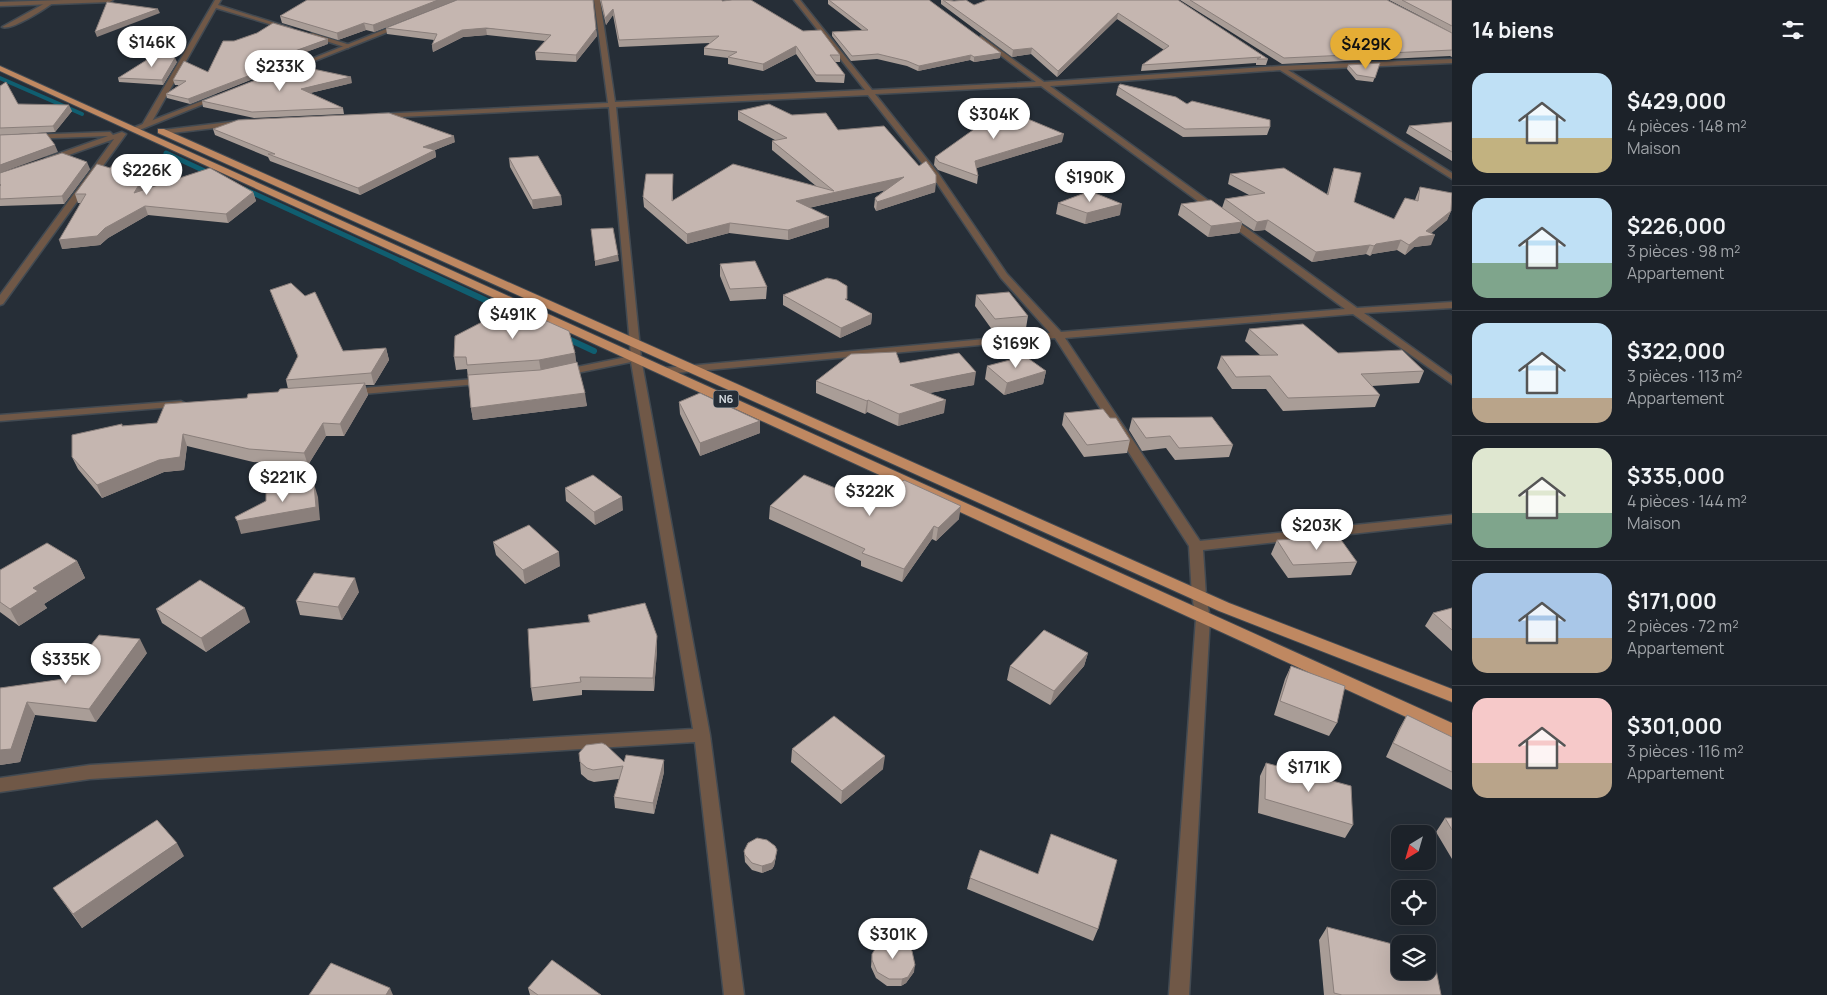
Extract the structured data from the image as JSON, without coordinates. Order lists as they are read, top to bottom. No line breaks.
{"streets":{"highway":["N6"]},"north":"bottom left","page":{"heading":"14 biens","price":["$146K","$429K","$233K","$304K","$226K","$190K","$491K","$169K","$221K","$322K","$203K","$335K","$171K","$301K"],"list":[{"name":"$429,000","note":"4 pièces · 148 m² · Maison"},{"name":"$226,000","note":"3 pièces · 98 m² · Appartement"},{"name":"$322,000","note":"3 pièces · 113 m² · Appartement"},{"name":"$335,000","note":"4 pièces · 144 m² · Maison"},{"name":"$171,000","note":"2 pièces · 72 m² · Appartement"},{"name":"$301,000","note":"3 pièces · 116 m² · Appartement"}]}}
